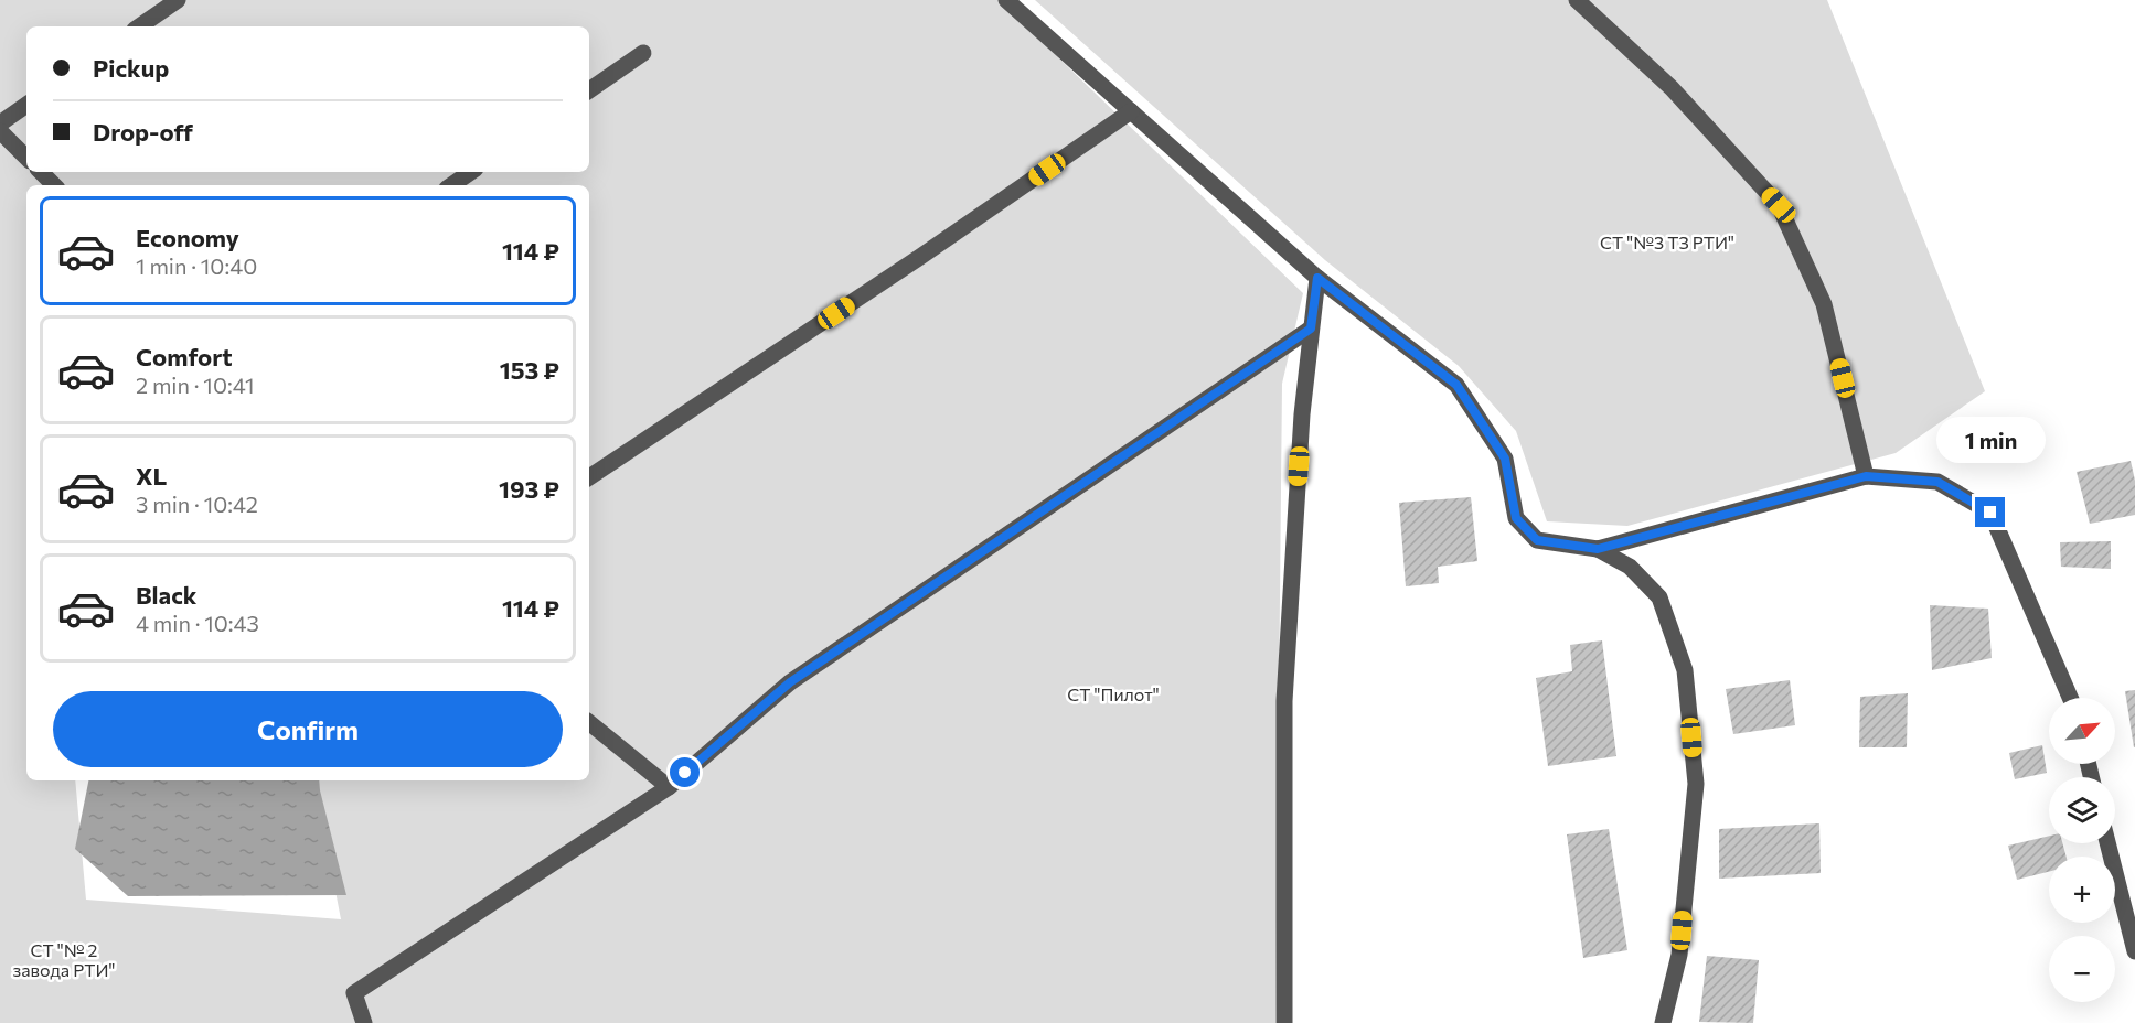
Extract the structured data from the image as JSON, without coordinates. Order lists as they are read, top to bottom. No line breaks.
{"parks":["СТ \"№3 ТЗ РТИ\"","СТ \"Пилот\"","СТ \"№ 2 завода РТИ\""],"north":"top right","page":{"banner":["Pickup","Drop-off"],"list":[{"name":"Economy","note":"1 min · 10:40","value":"114 ₽"},{"name":"Comfort","note":"2 min · 10:41","value":"153 ₽"},{"name":"XL","note":"3 min · 10:42","value":"193 ₽"},{"name":"Black","note":"4 min · 10:43","value":"114 ₽"}],"bubble":"1 min","buttons":"Confirm","map_buttons":["+","−"]}}
